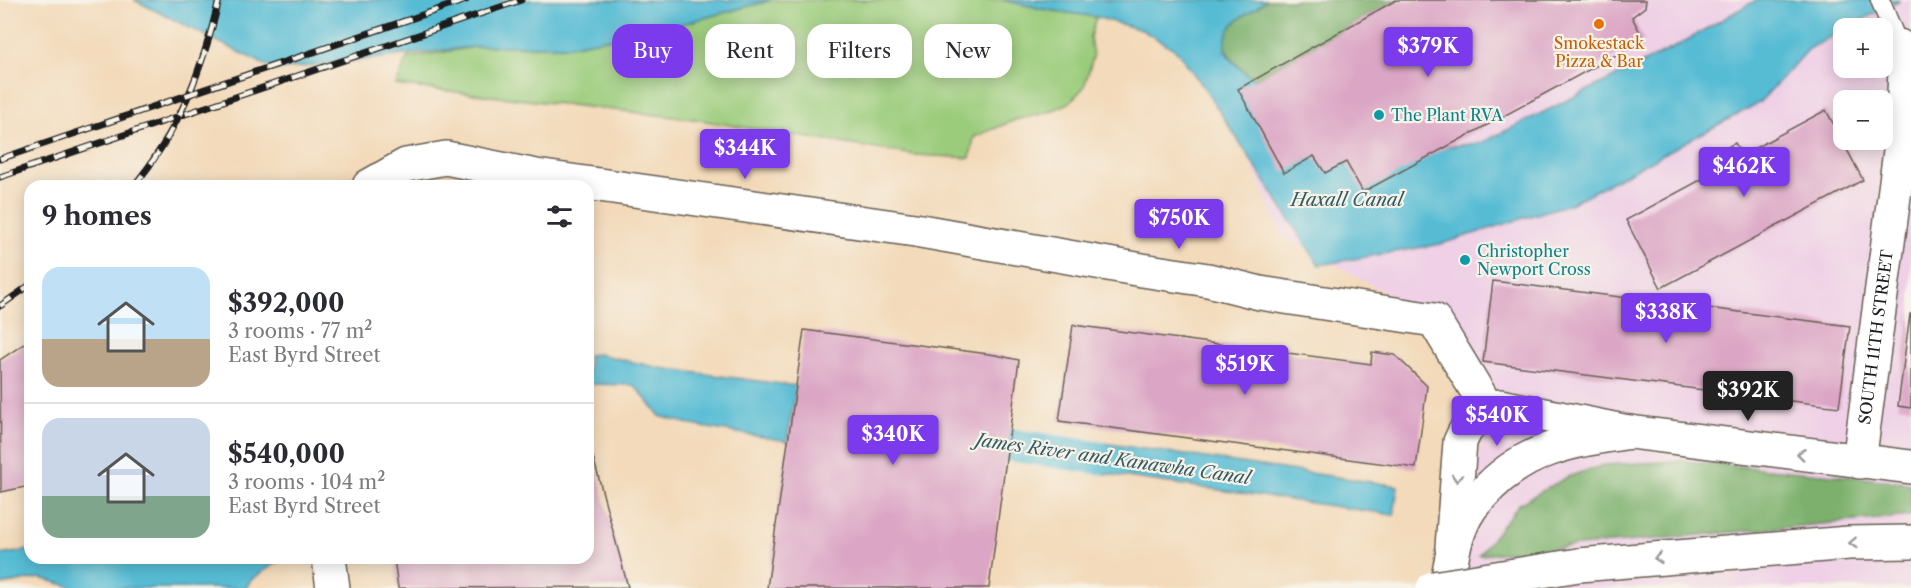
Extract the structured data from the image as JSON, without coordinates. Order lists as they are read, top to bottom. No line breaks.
{"streets":{"main road":["SOUTH 11TH STREET"]},"water":["Haxall Canal","James River and Kanawha Canal"],"places":["Smokestack Pizza & Bar","The Plant RVA","Christopher Newport Cross"],"page":{"map_buttons":["+","−"],"chip":["Buy","Rent","Filters","New"],"price":["$379K","$344K","$462K","$750K","$338K","$519K","$392K","$540K","$340K"],"heading":"9 homes","list":[{"name":"$392,000","note":"3 rooms · 77 m² · East Byrd Street"},{"name":"$540,000","note":"3 rooms · 104 m² · East Byrd Street"}]}}
